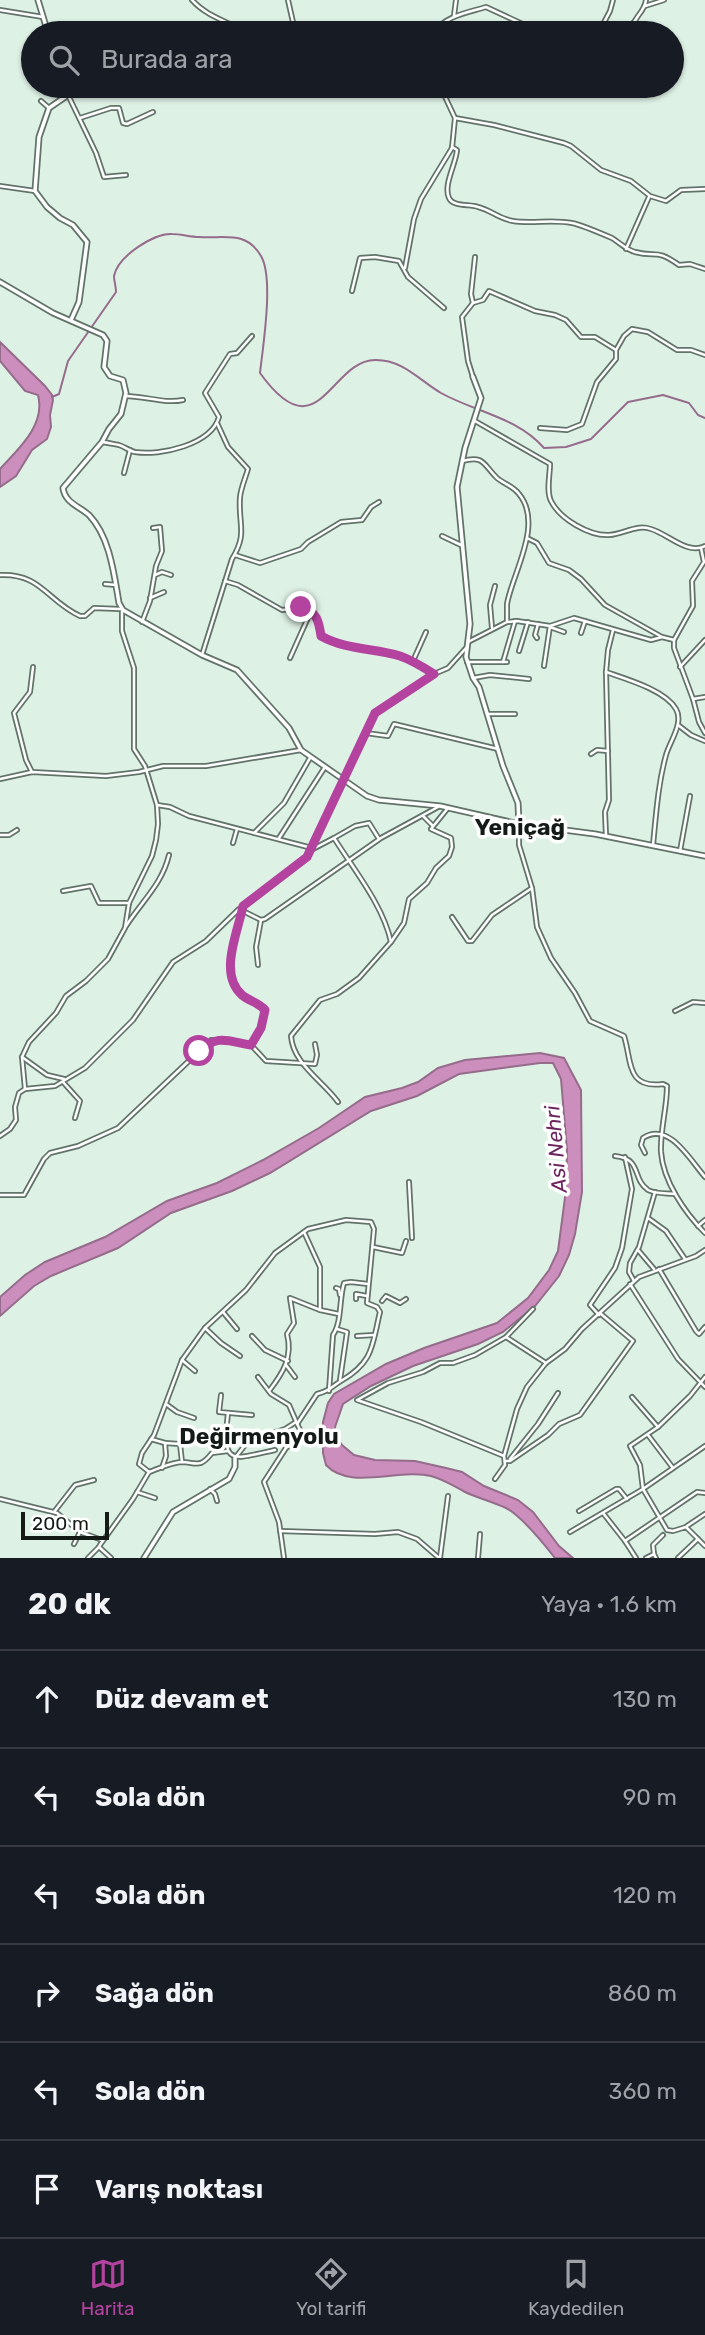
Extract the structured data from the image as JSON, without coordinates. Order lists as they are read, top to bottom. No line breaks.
{"districts":["Yeniçağ","Değirmenyolu"],"water":["Asi Nehri"],"scale_bar":"200 m","page":{"search":"Burada ara","scale":"200 m","heading":["20 dk","Yaya · 1.6 km"],"list":[["Düz devam et","130 m"],["Sola dön","90 m"],["Sola dön","120 m"],["Sağa dön","860 m"],["Sola dön","360 m"],"Varış noktası"],"nav":["Harita","Yol tarifi","Kaydedilen"]}}
